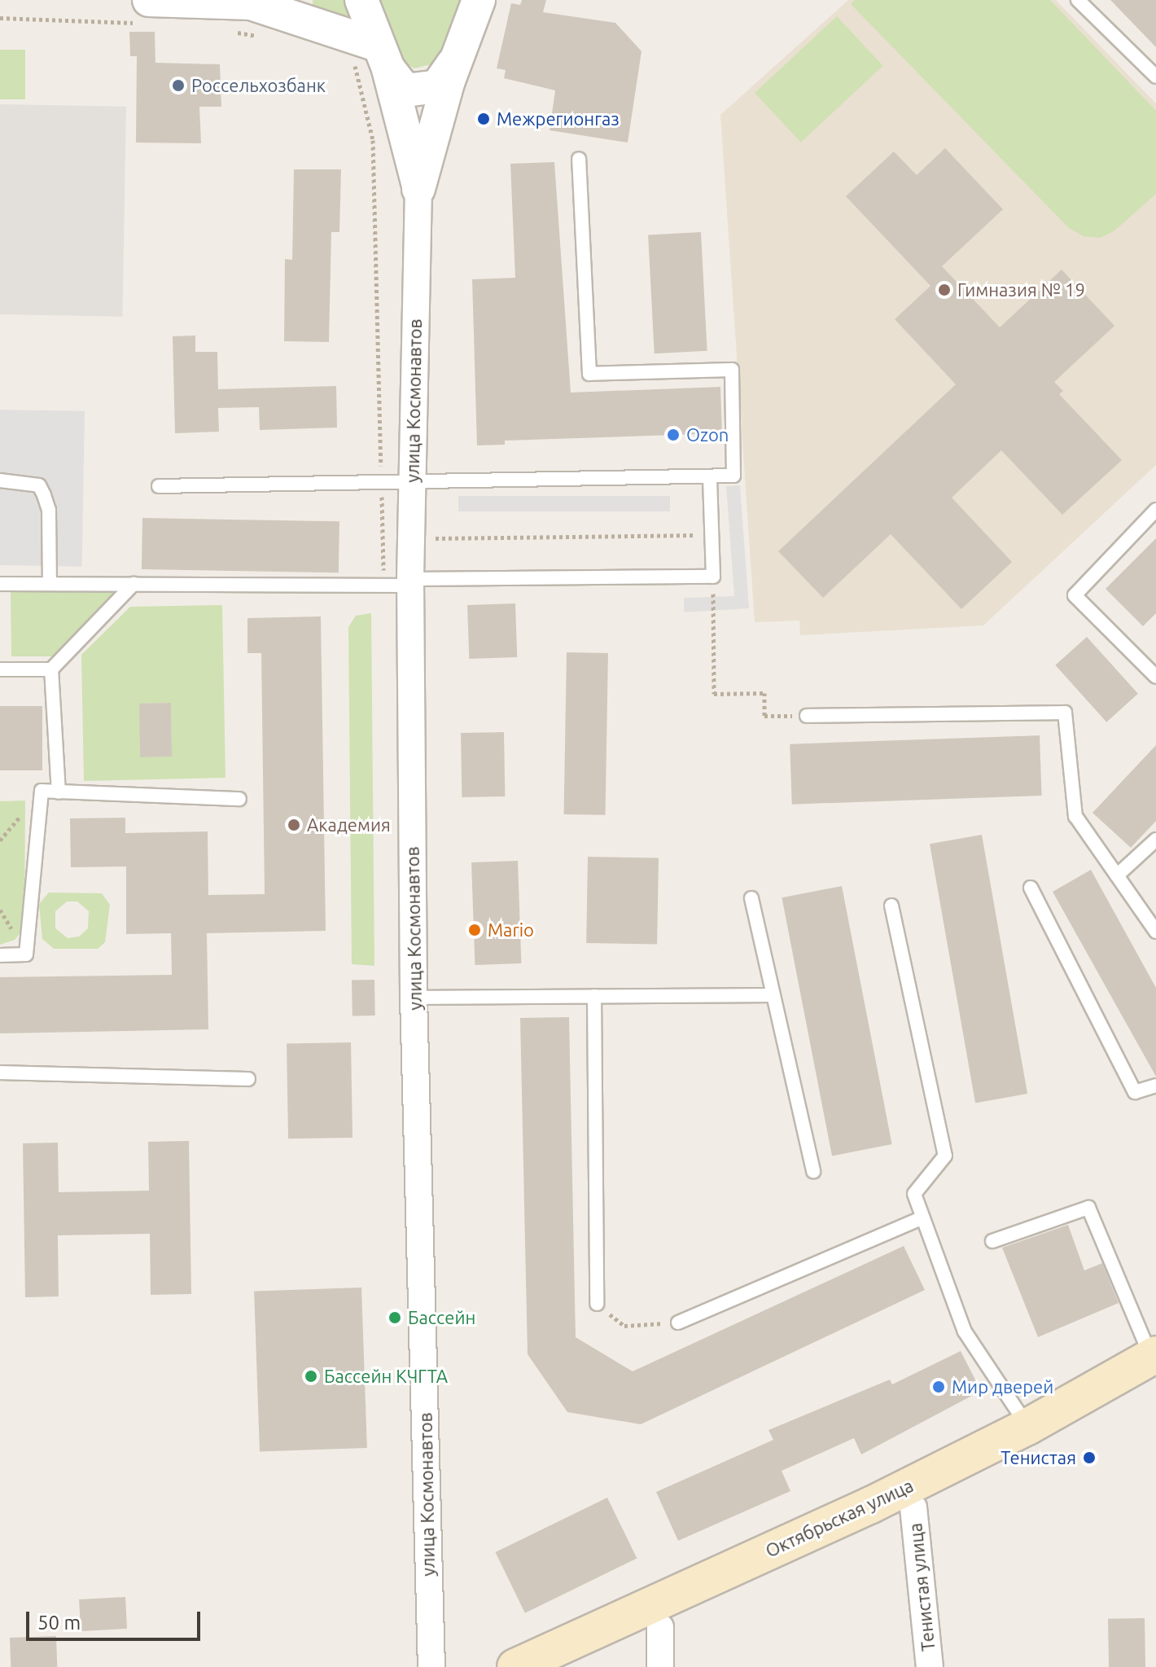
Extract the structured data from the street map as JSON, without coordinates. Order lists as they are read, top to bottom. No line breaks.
{"streets":{"main road":["Октябрьская улица"],"street":["улица Космонавтов","Тенистая улица"]},"crossings":[["Октябрьская улица","Тенистая улица"]],"places":["Россельхозбанк","Межрегионгаз","Гимназия № 19","Ozon","Академия","Mario","Бассейн","Бассейн КЧГТА","Мир дверей","Тенистая"],"scale_bar":"50 m"}
